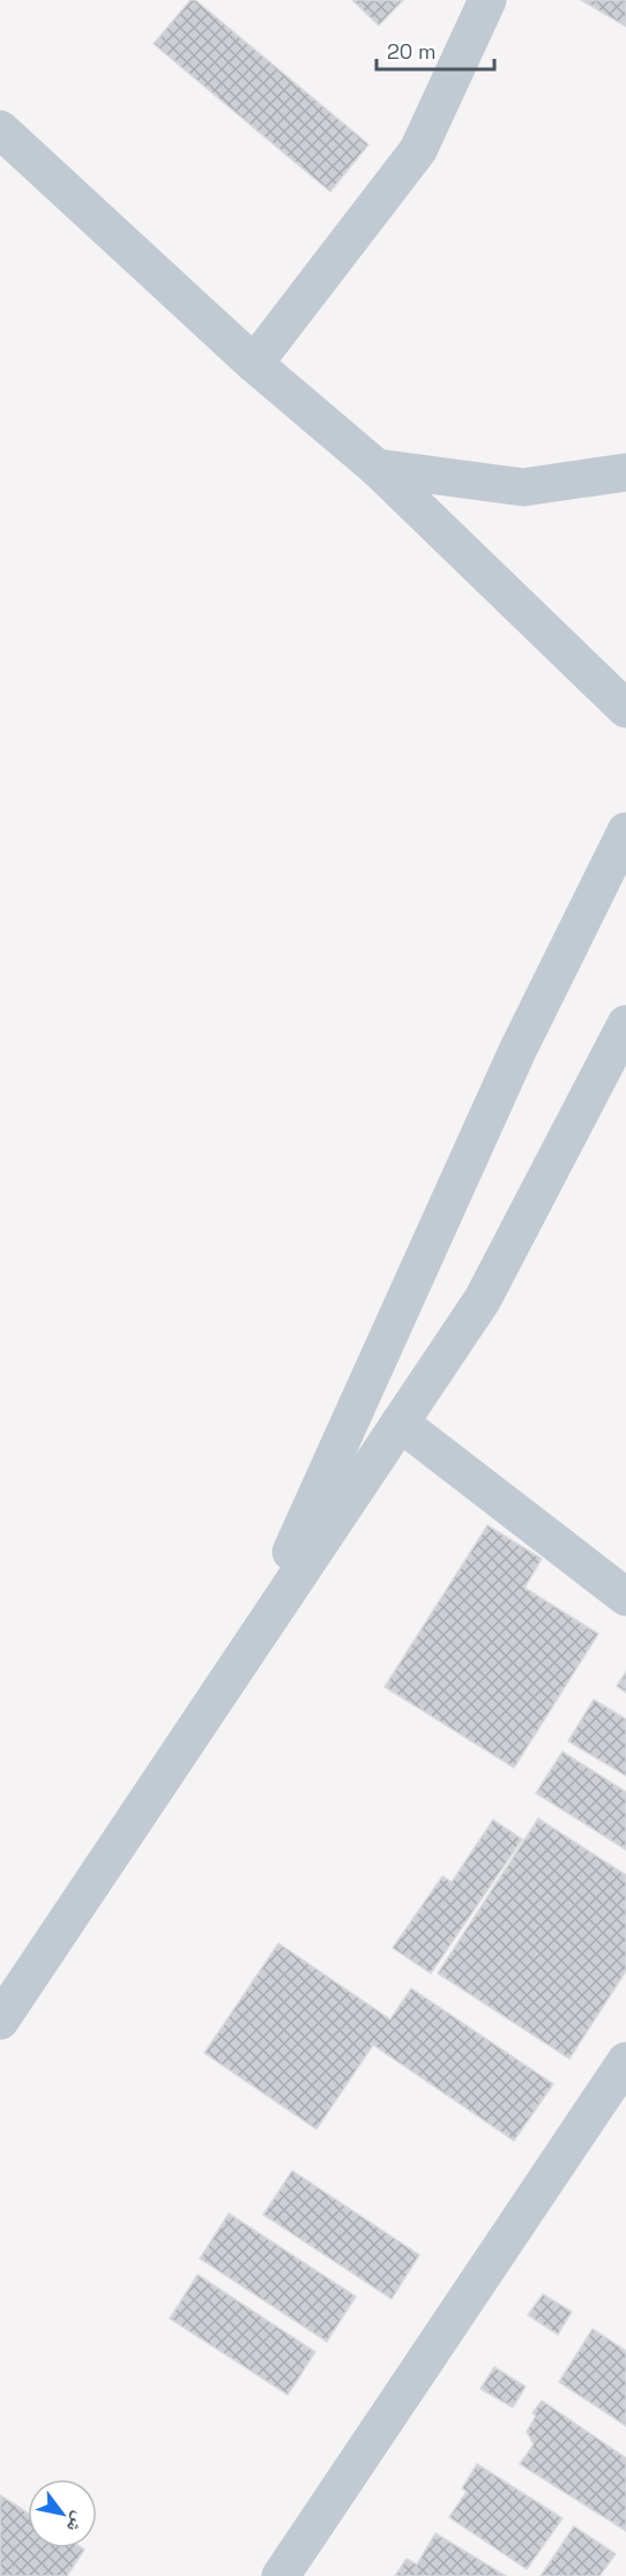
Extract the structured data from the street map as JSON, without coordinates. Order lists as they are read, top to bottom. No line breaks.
{"scale_bar":"20 m","north":"bottom right"}
